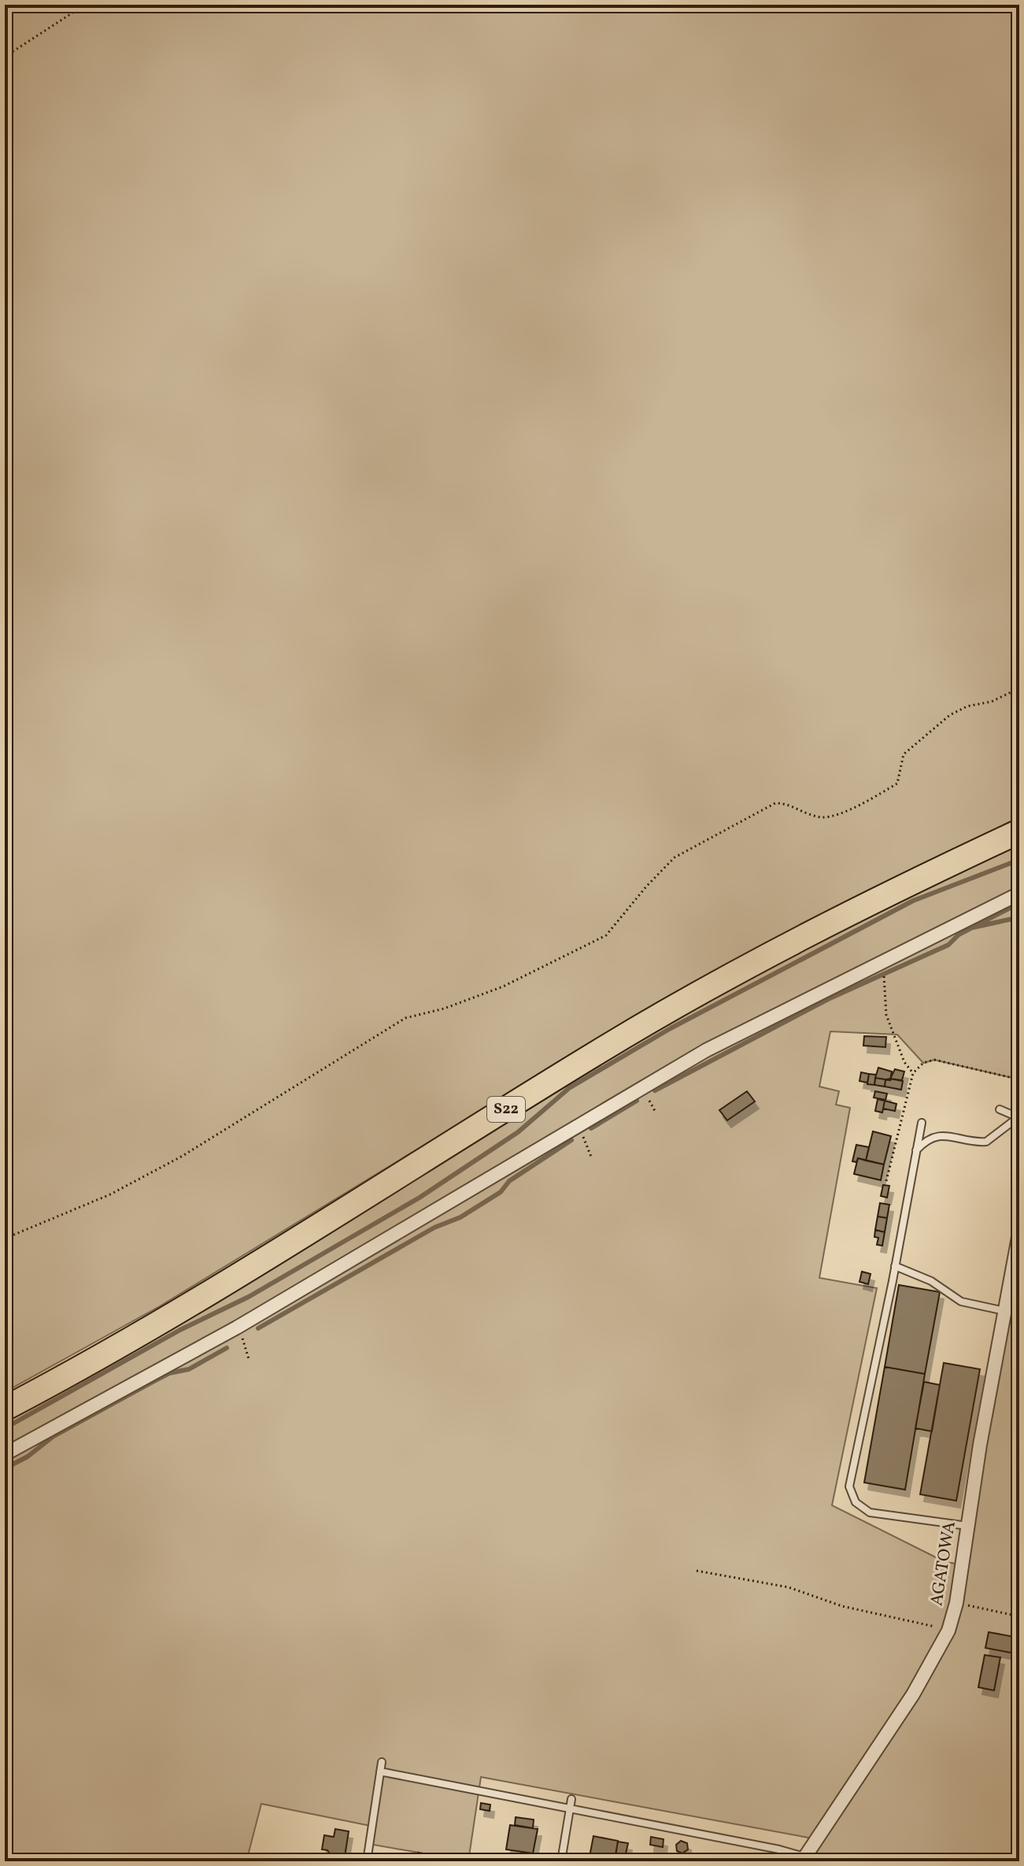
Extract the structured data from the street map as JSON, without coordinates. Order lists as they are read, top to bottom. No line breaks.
{"streets":{"highway":["S22"],"street":["AGATOWA"]}}
